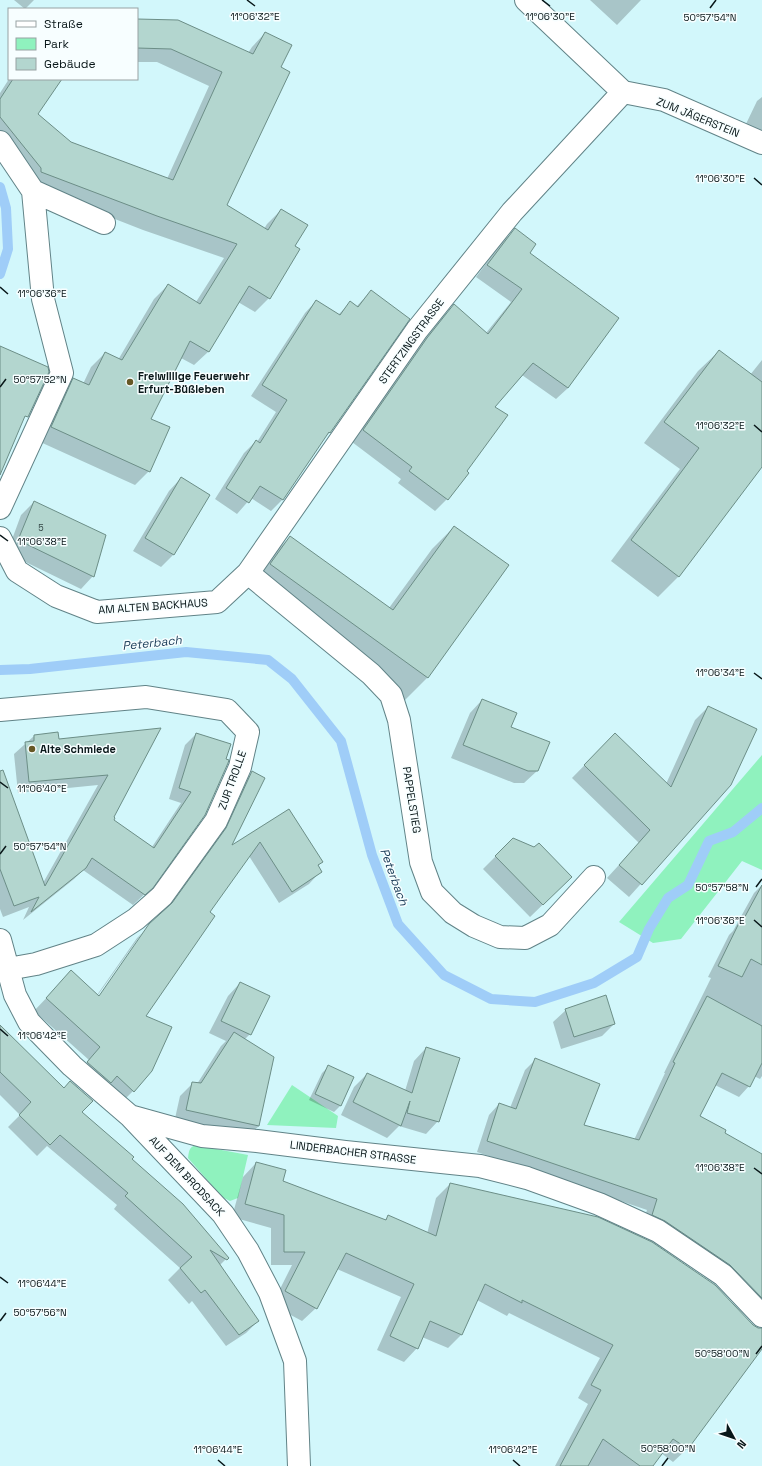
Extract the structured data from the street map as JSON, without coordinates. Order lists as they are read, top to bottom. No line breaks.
{"streets":{"street":["ZUM JÄGERSTEIN","STERTZINGSTRASSE","AM ALTEN BACKHAUS","ZUR TROLLE","PAPPELSTIEG","LINDERBACHER STRASSE","AUF DEM BRODSACK"]},"crossings":[["ZUM JÄGERSTEIN","STERTZINGSTRASSE"],["STERTZINGSTRASSE","AM ALTEN BACKHAUS"],["STERTZINGSTRASSE","PAPPELSTIEG"],["ZUR TROLLE","LINDERBACHER STRASSE"],["LINDERBACHER STRASSE","AUF DEM BRODSACK"]],"water":["Peterbach"],"places":["Freiwillige Feuerwehr Erfurt-Büßleben","Alte Schmiede"],"house_numbers":["5"],"legend":["Straße","Park","Gebäude"],"north":"bottom right","coordinates":["11°06'30\"E","11°06'32\"E","50°57'54\"N","11°06'36\"E","50°57'52\"N","11°06'38\"E","11°06'34\"E","11°06'40\"E","50°57'58\"N","11°06'42\"E","11°06'44\"E","50°57'56\"N","50°58'00\"N"]}
